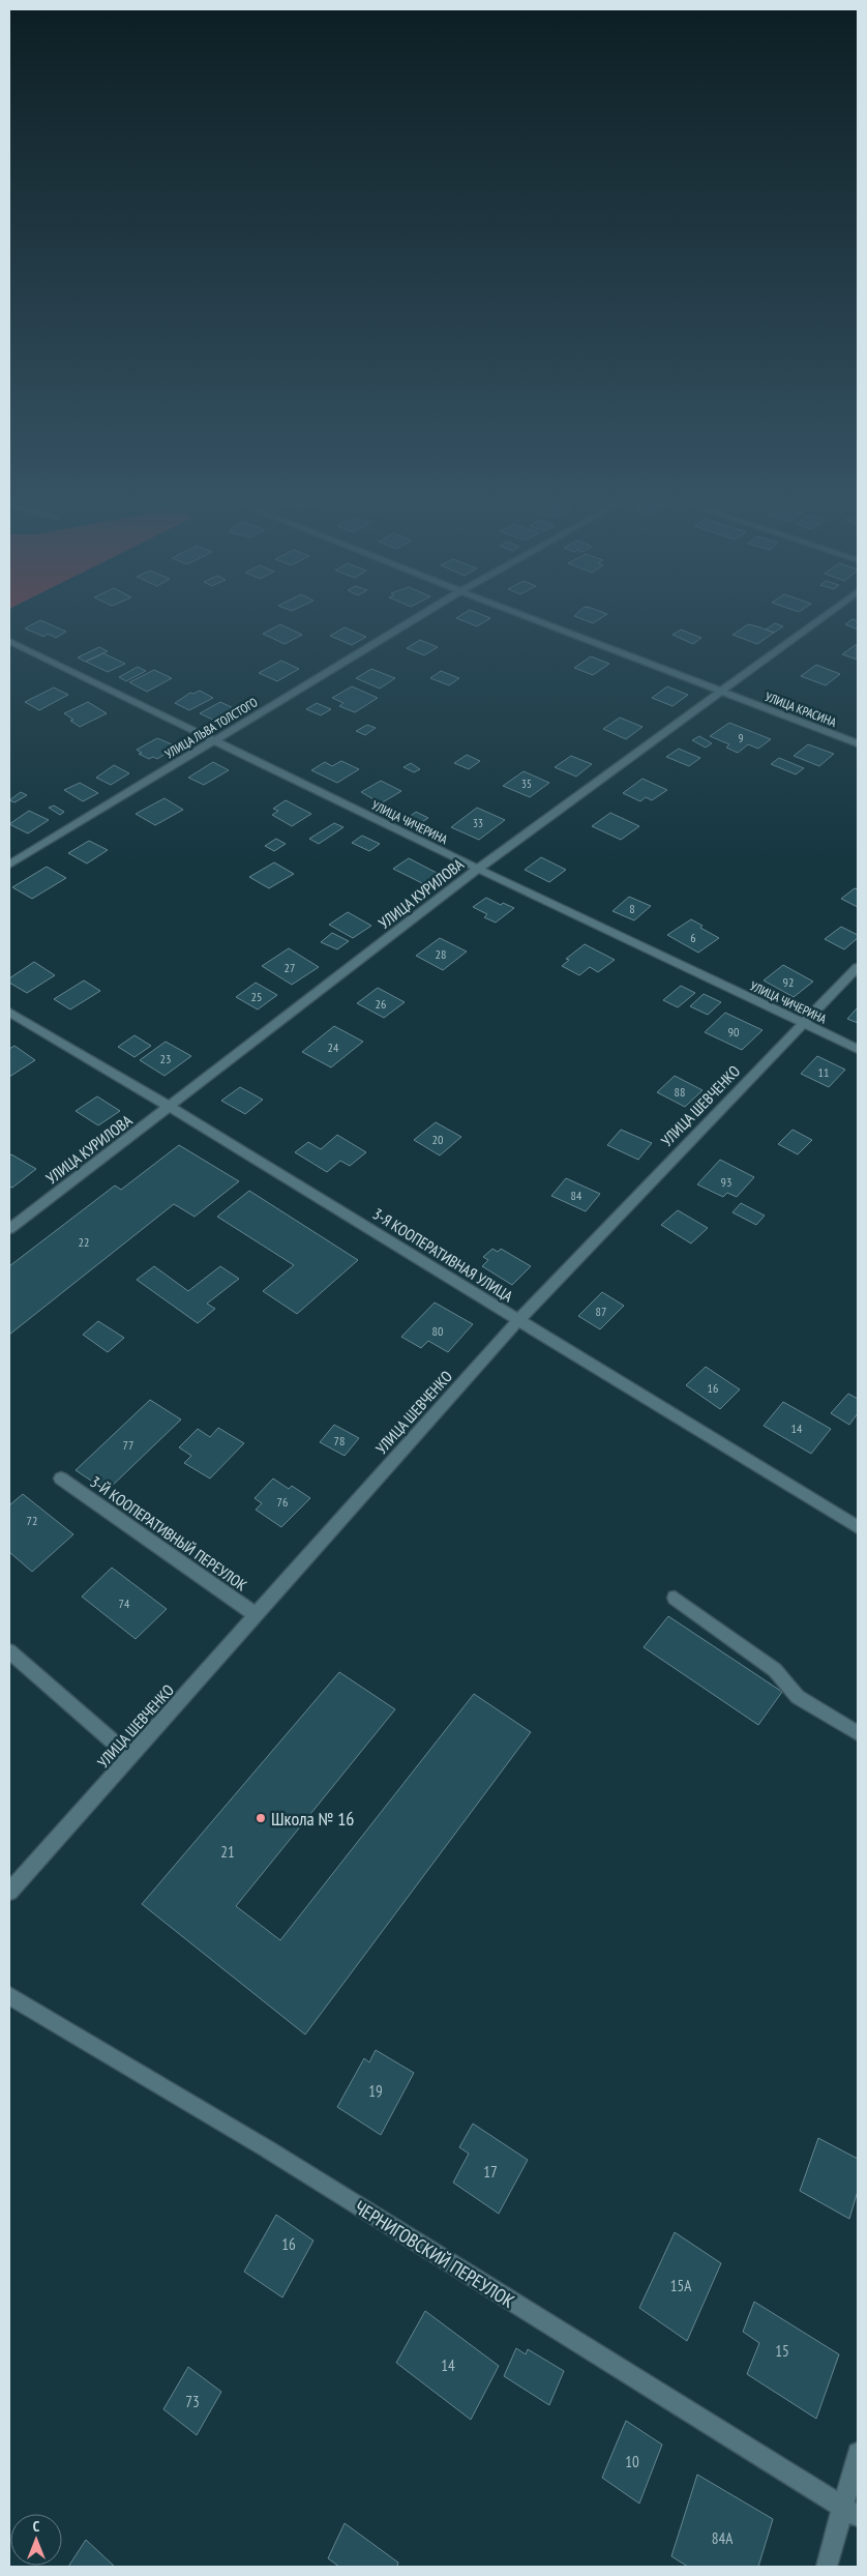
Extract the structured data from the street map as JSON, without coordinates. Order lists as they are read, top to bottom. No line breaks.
{"streets":{"street":["УЛИЦА КРАСИНА","УЛИЦА ЛЬВА ТОЛСТОГО","УЛИЦА ЧИЧЕРИНА","УЛИЦА КУРИЛОВА","УЛИЦА ШЕВЧЕНКО","3-Я КООПЕРАТИВНАЯ УЛИЦА","3-Й КООПЕРАТИВНЫЙ ПЕРЕУЛОК","ЧЕРНИГОВСКИЙ ПЕРЕУЛОК"]},"crossings":[["УЛИЦА КРАСИНА","УЛИЦА КУРИЛОВА"],["УЛИЦА ЛЬВА ТОЛСТОГО","УЛИЦА ЧИЧЕРИНА"],["УЛИЦА ЧИЧЕРИНА","УЛИЦА КУРИЛОВА"],["УЛИЦА ЧИЧЕРИНА","УЛИЦА ШЕВЧЕНКО"],["УЛИЦА КУРИЛОВА","3-Я КООПЕРАТИВНАЯ УЛИЦА"],["УЛИЦА ШЕВЧЕНКО","3-Я КООПЕРАТИВНАЯ УЛИЦА"],["УЛИЦА ШЕВЧЕНКО","3-Й КООПЕРАТИВНЫЙ ПЕРЕУЛОК"]],"places":["Школа № 16"],"house_numbers":["9","35","33","8","6","28","27","92","25","26","90","24","23","11","88","20","93","84","22","87","80","16","14","78","77","76","72","74","21","19","17","16","15А","15","14","73","10","84А"],"north":"top"}
